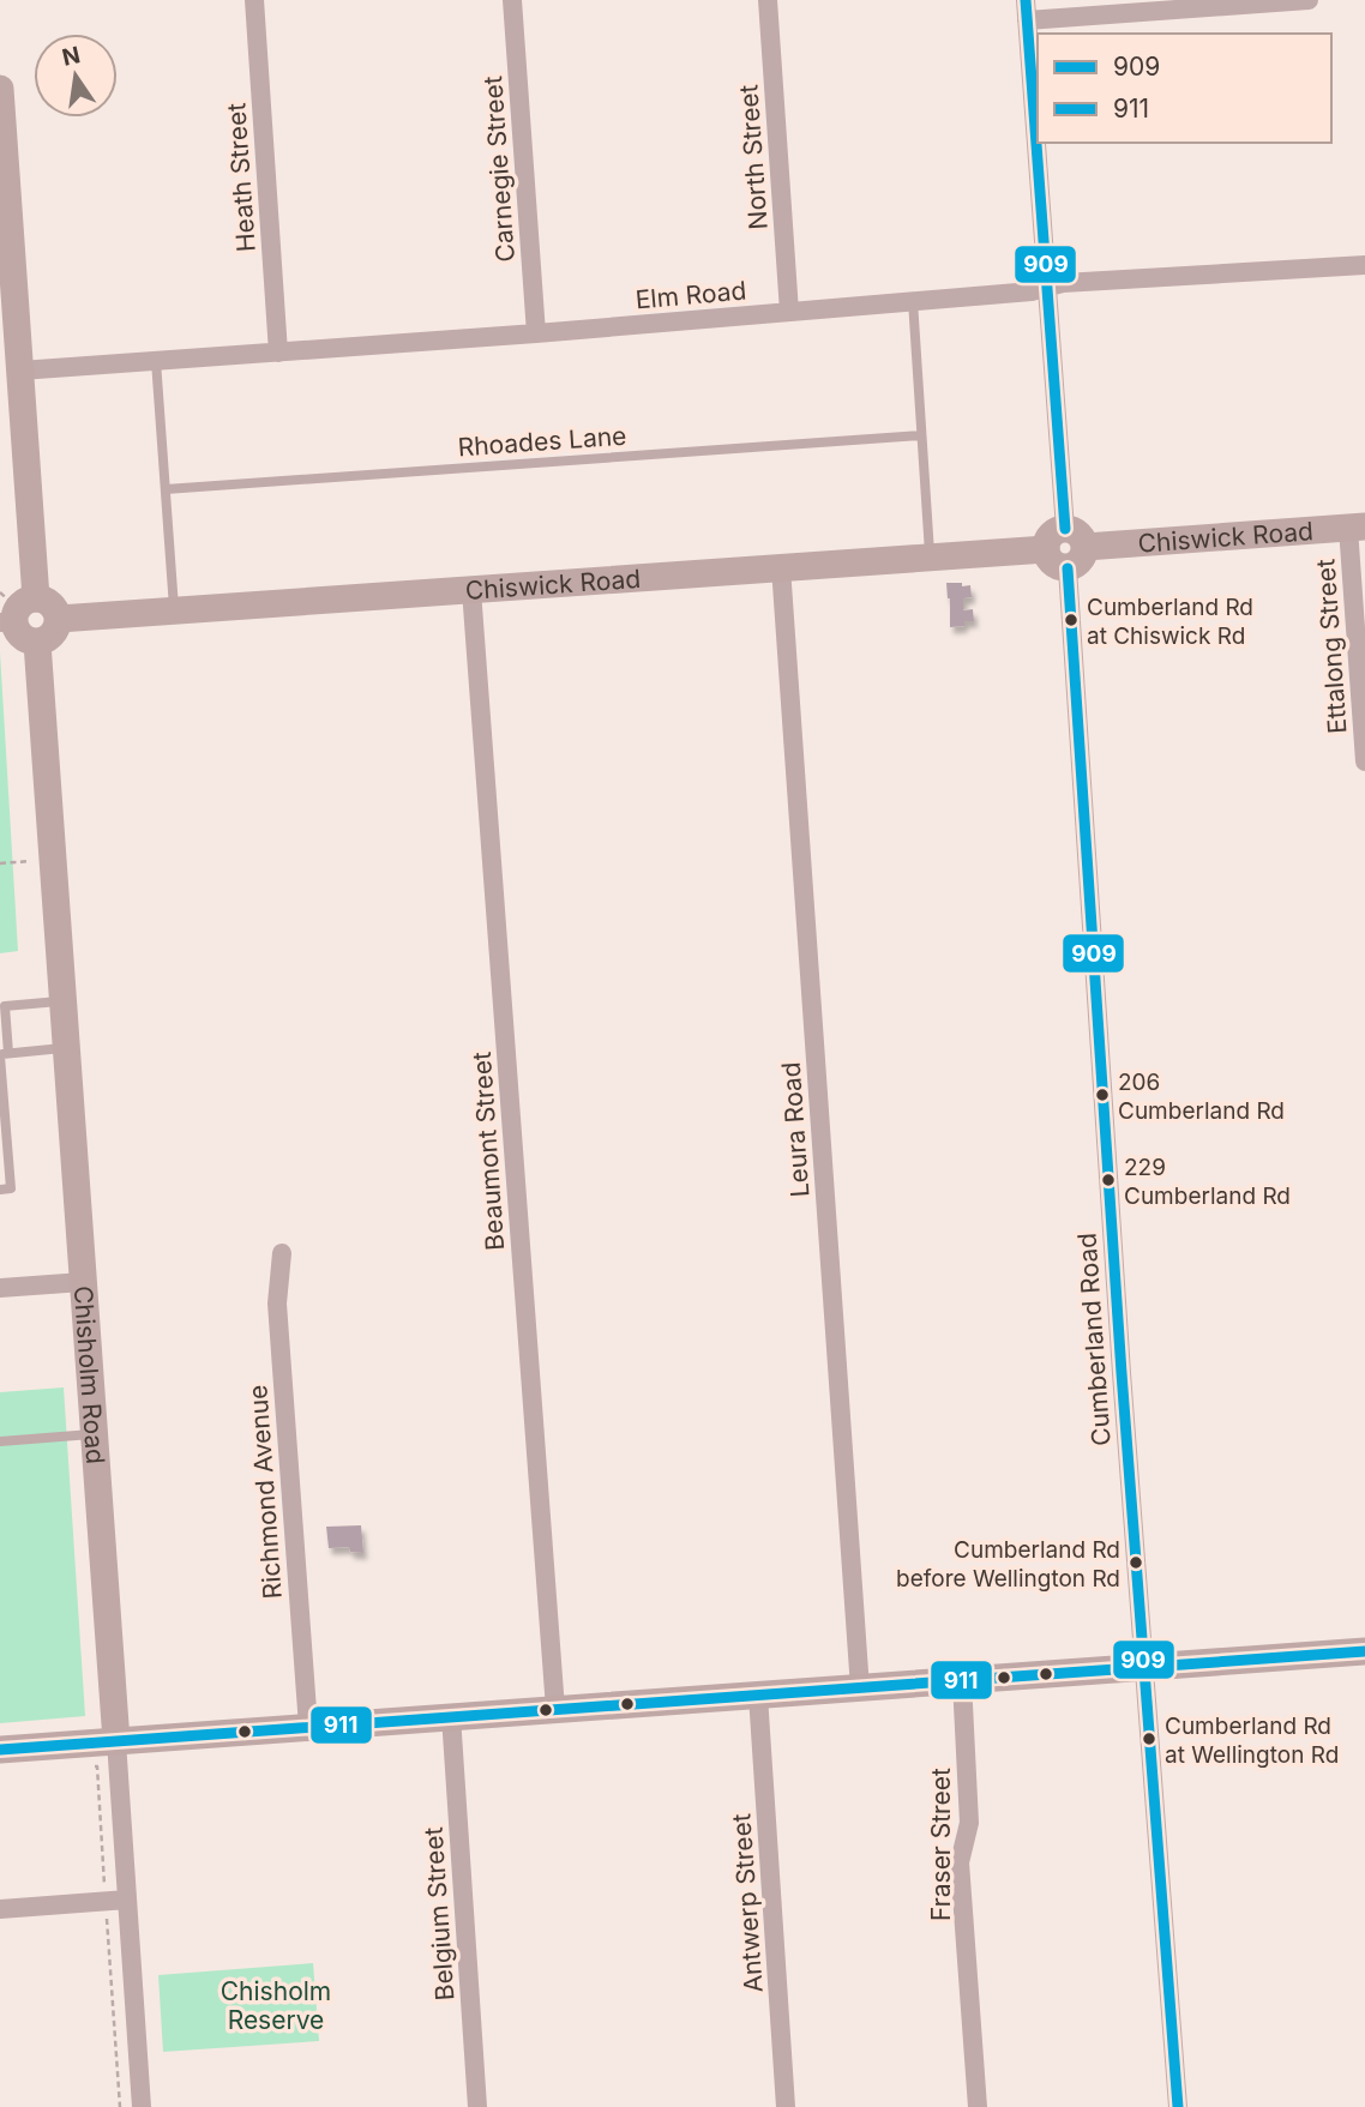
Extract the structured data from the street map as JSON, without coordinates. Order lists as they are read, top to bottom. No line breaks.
{"streets":{"main road":["Chiswick Road","Chisholm Road"],"street":["North Street","Carnegie Street","Heath Street","Elm Road","Ettalong Street","Leura Road","Beaumont Street","Cumberland Road","Richmond Avenue","Fraser Street","Antwerp Street","Belgium Street"],"lane":["Rhoades Lane"]},"crossings":[["North Street","Elm Road"],["Carnegie Street","Elm Road"],["Heath Street","Elm Road"],["Chiswick Road","Ettalong Street"],["Chiswick Road","Leura Road"],["Chiswick Road","Beaumont Street"],["Chiswick Road","Cumberland Road"],["Chiswick Road","Chisholm Road"]],"parks":["Chisholm Reserve"],"places":["Cumberland Rd at Chiswick Rd","206 Cumberland Rd","229 Cumberland Rd","Cumberland Rd before Wellington Rd","Cumberland Rd at Wellington Rd"],"lines":["transit line 909","transit line 911"],"legend":["909","911"],"north":"top"}
